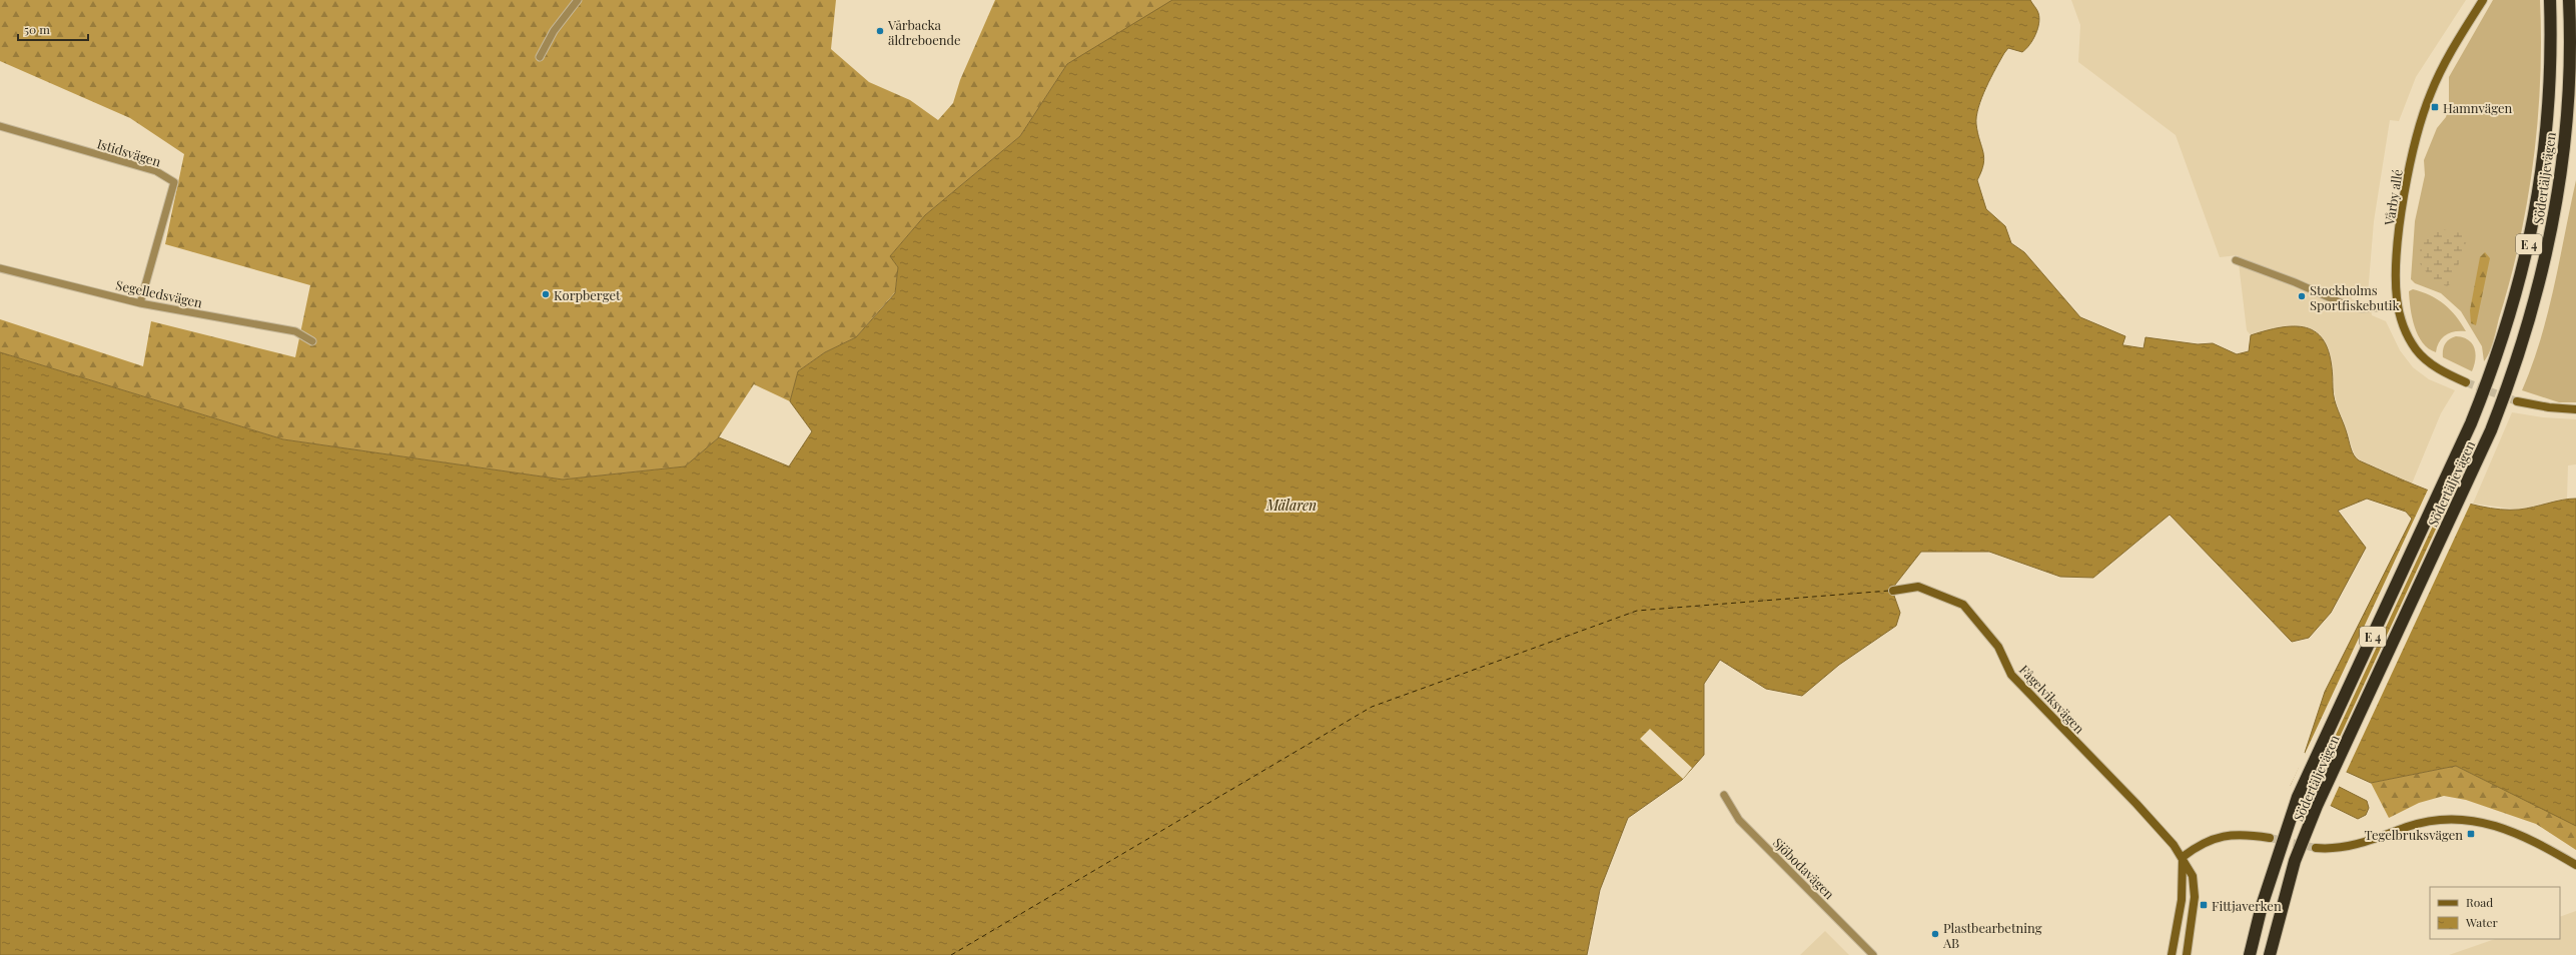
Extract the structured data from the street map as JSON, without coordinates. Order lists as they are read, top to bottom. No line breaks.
{"streets":{"highway":["Södertäljevägen","E 4"],"street":["Istidsvägen","Vårby allé","Segelledsvägen","Fågelviksvägen","Sjöbodavägen"]},"crossings":[["Istidsvägen","Segelledsvägen"]],"water":["Mälaren"],"places":{"other":["Vårbacka äldreboende","Korpberget","Stockholms Sportfiskebutik","Plastbearbetning AB"],"transit":["Hamnvägen","Tegelbruksvägen","Fittjaverken"]},"legend":["Road","Water"],"scale_bar":"50 m"}
